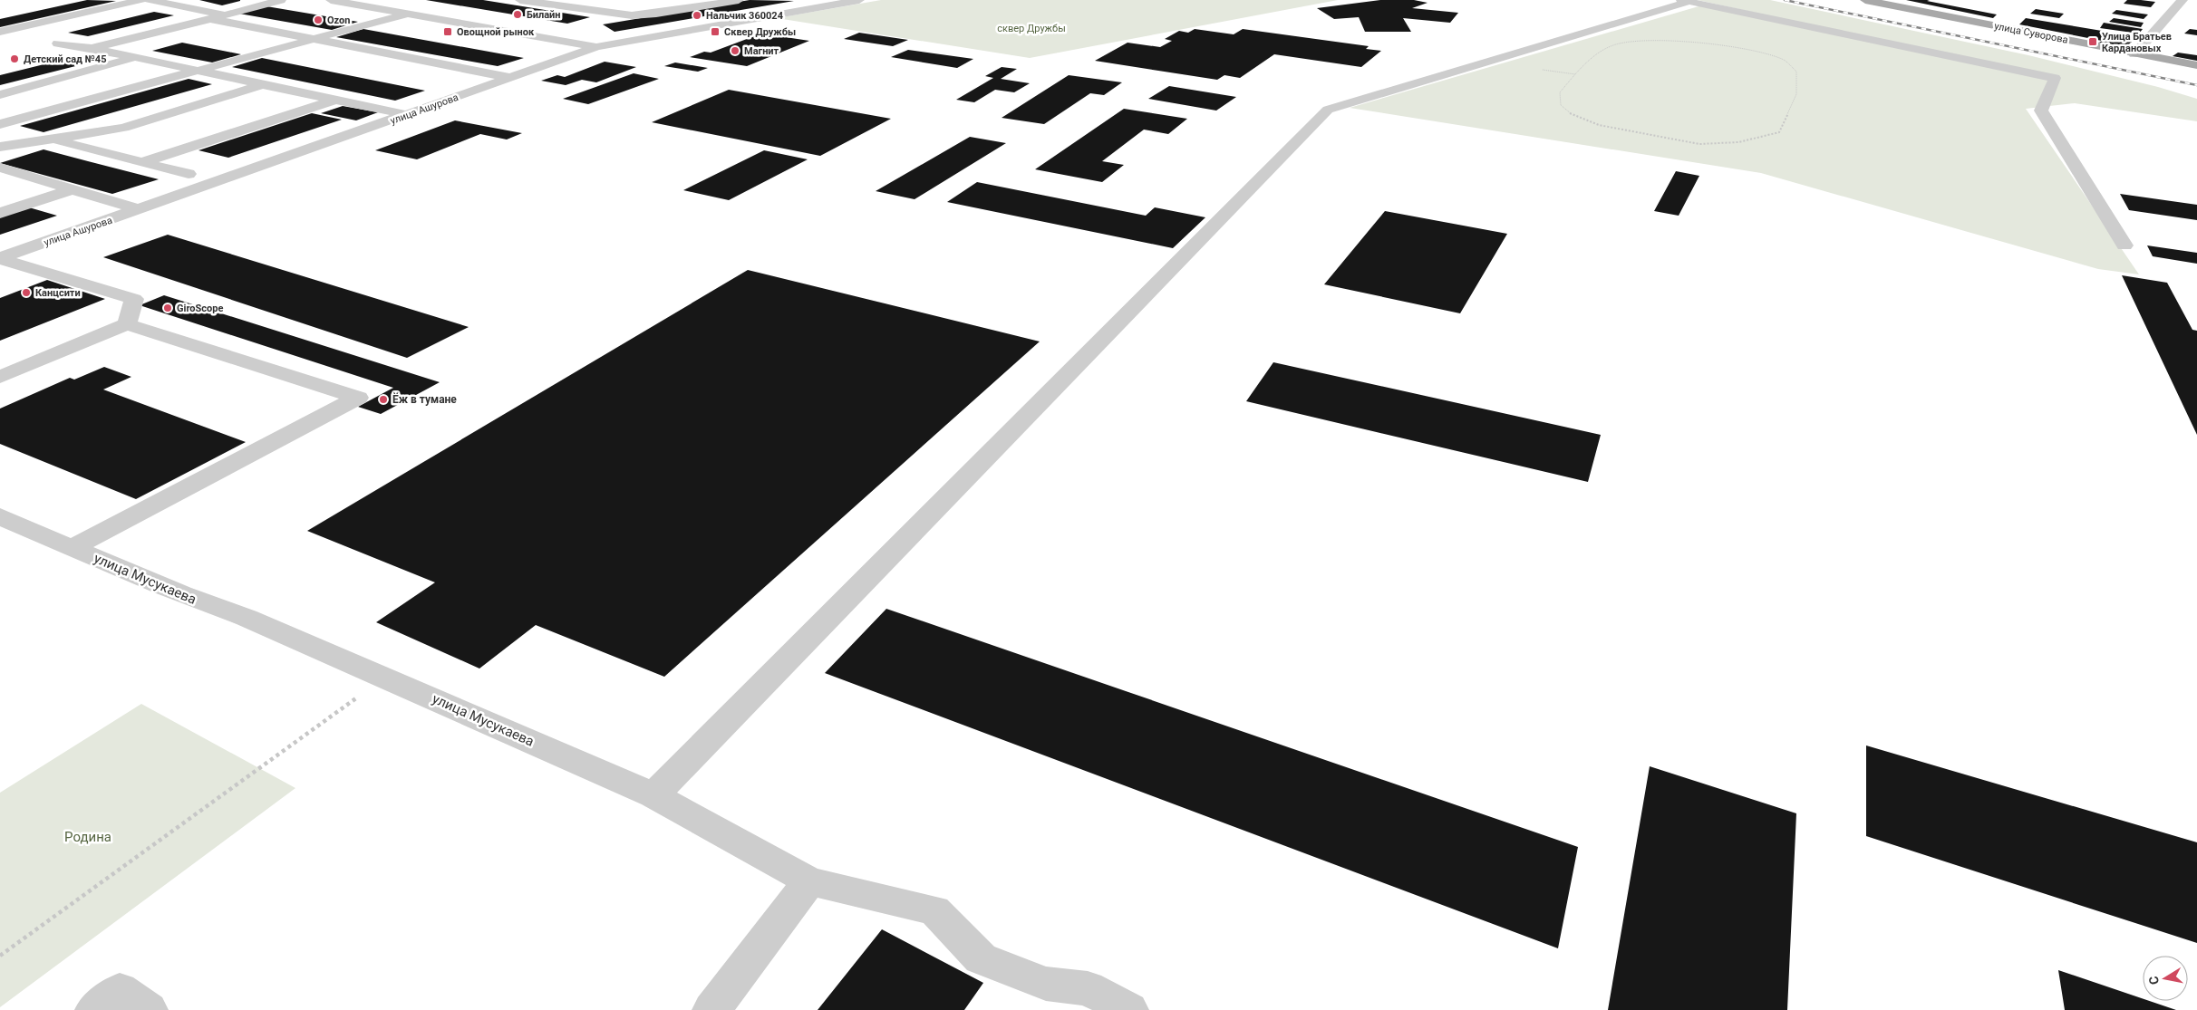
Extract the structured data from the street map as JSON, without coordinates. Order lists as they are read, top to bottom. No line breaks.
{"streets":{"main road":["улица Суворова"],"street":["улица Ашурова","улица Мусукаева"]},"parks":["сквер Дружбы","Родина"],"places":{"other":["Билайн","Нальчик 360024","Ozon","Магнит","Детский сад №45","Канцсити","GiroScope","Ёж в тумане"],"transit":["Овощной рынок","Сквер Дружбы","Улица Братьев Кардановых"]},"north":"left"}
